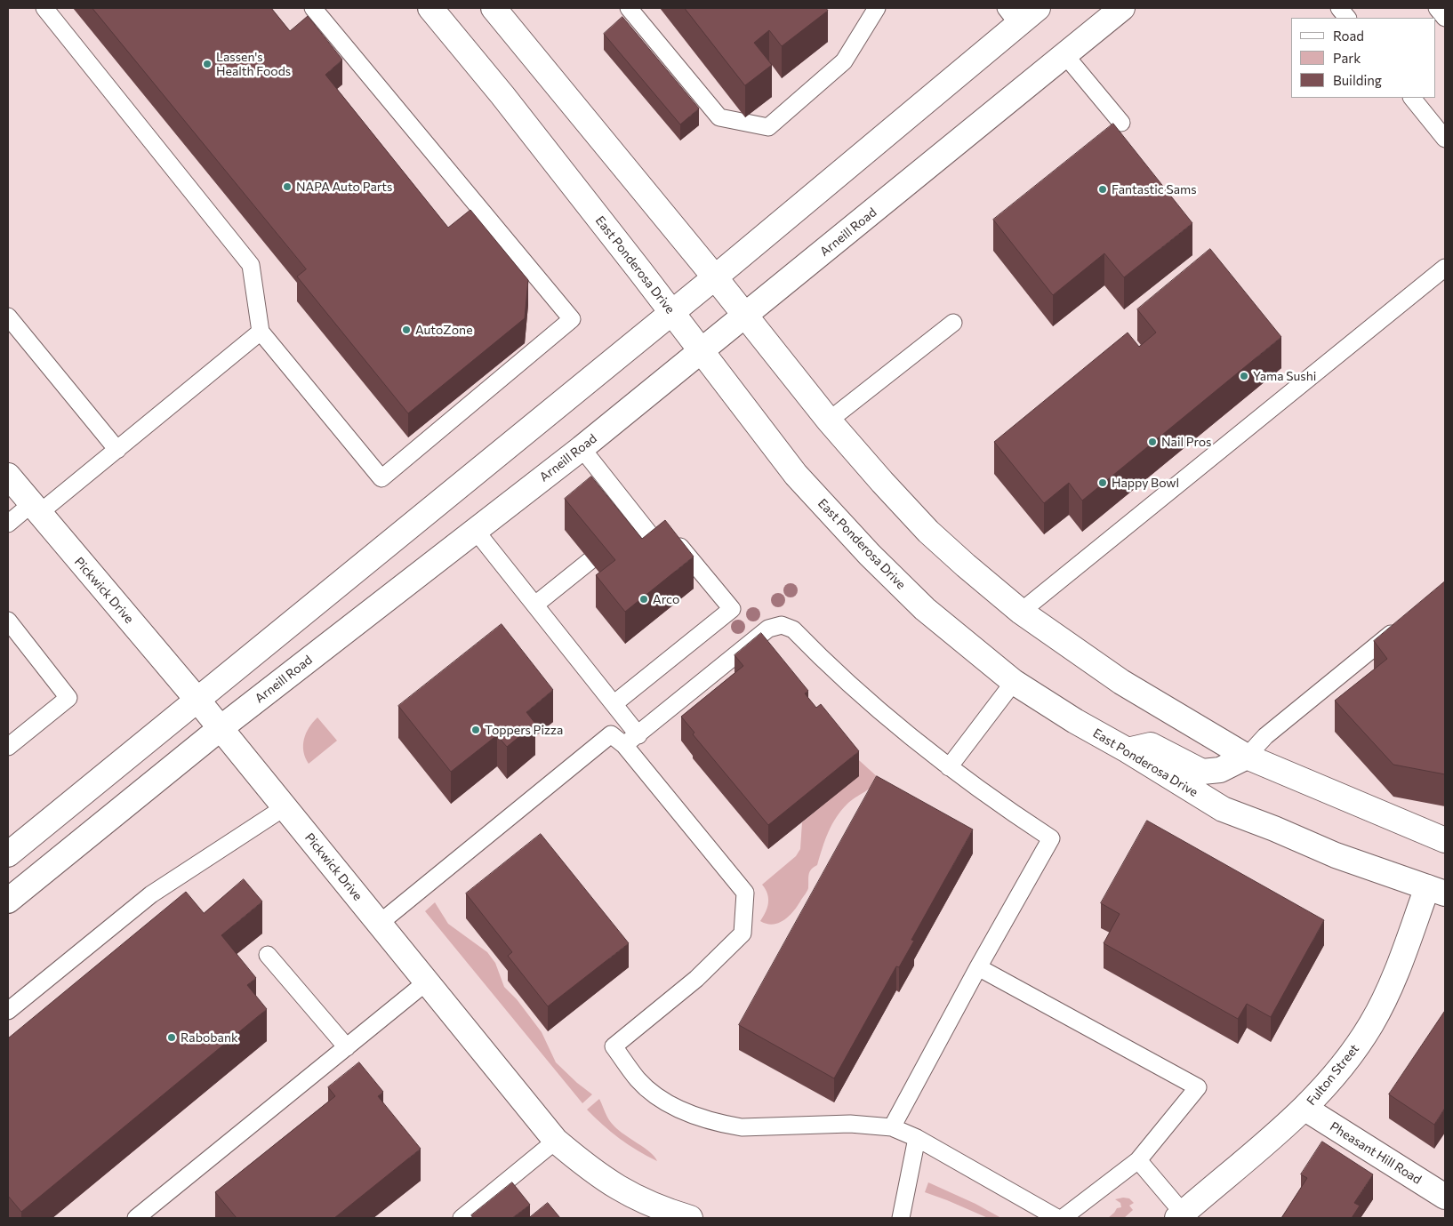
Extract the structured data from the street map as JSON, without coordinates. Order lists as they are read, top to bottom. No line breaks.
{"streets":{"main road":["Arneill Road","East Ponderosa Drive","Pickwick Drive","Fulton Street","Pheasant Hill Road"]},"crossings":[["Arneill Road","East Ponderosa Drive"],["Arneill Road","Pickwick Drive"],["East Ponderosa Drive","Fulton Street"],["Fulton Street","Pheasant Hill Road"]],"places":["Lassen's Health Foods","NAPA Auto Parts","Fantastic Sams","AutoZone","Yama Sushi","Nail Pros","Happy Bowl","Arco","Toppers Pizza","Rabobank"],"legend":["Road","Park","Building"]}
